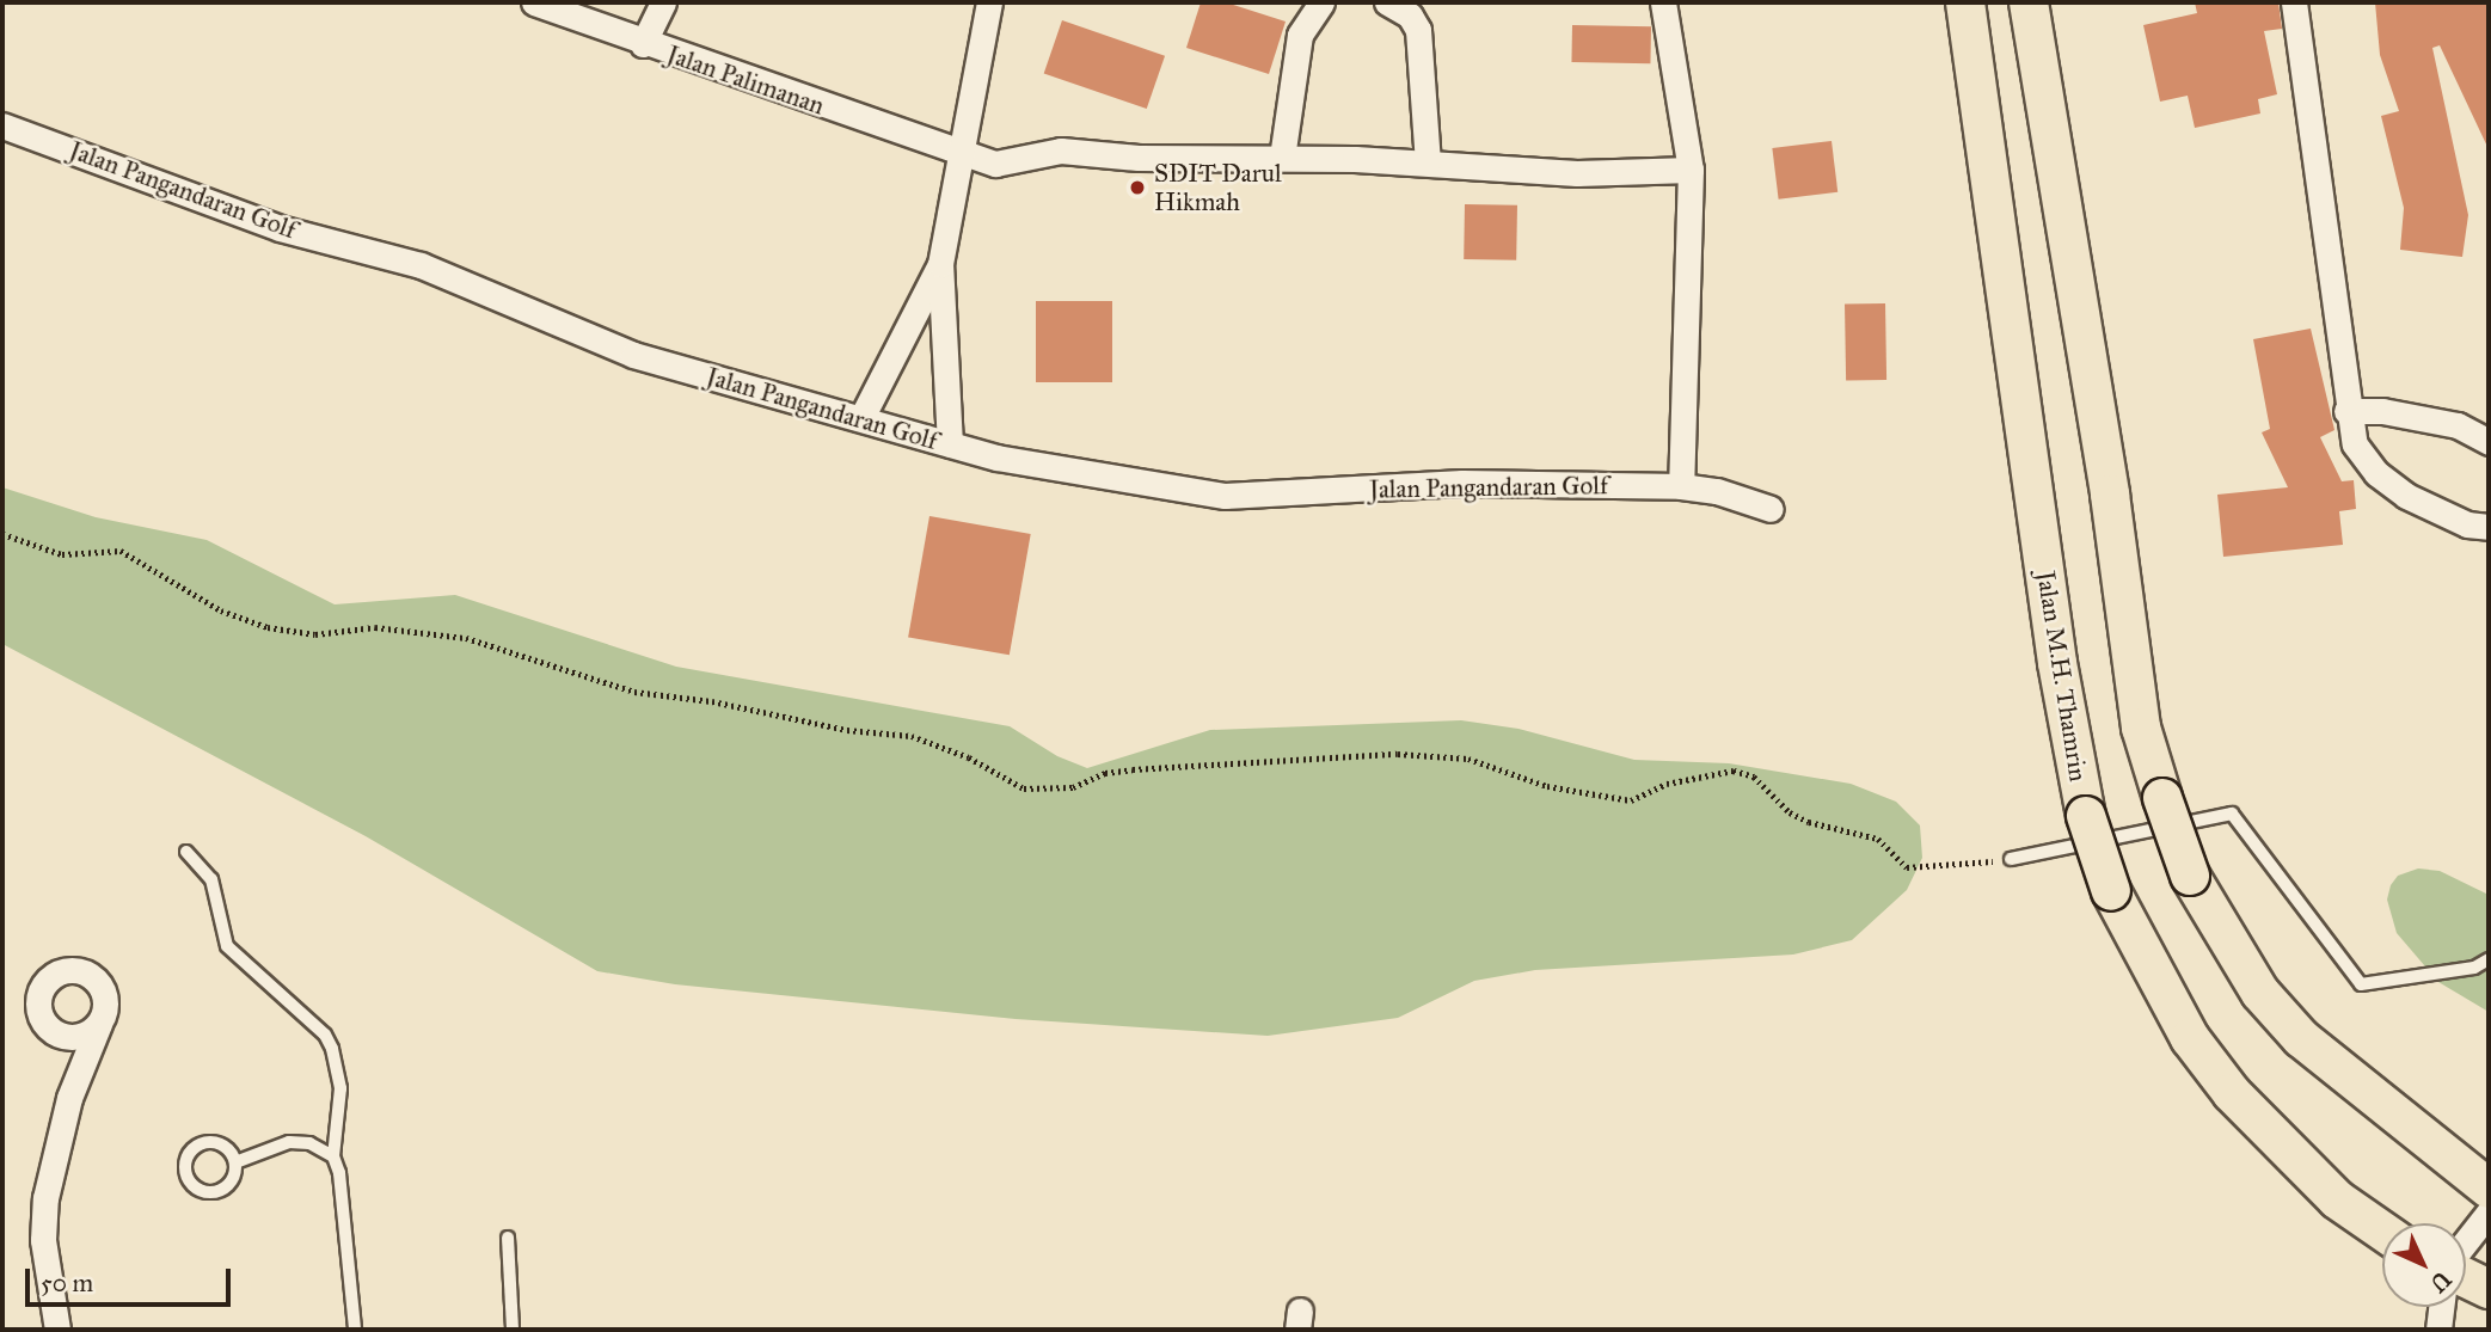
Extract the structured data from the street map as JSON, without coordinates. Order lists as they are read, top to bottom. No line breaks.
{"streets":{"main road":["Jalan M.H. Thamrin"],"street":["Jalan Palimanan","Jalan Pangandaran Golf"]},"places":["SDIT Darul Hikmah"],"scale_bar":"50 m","north":"bottom right"}
